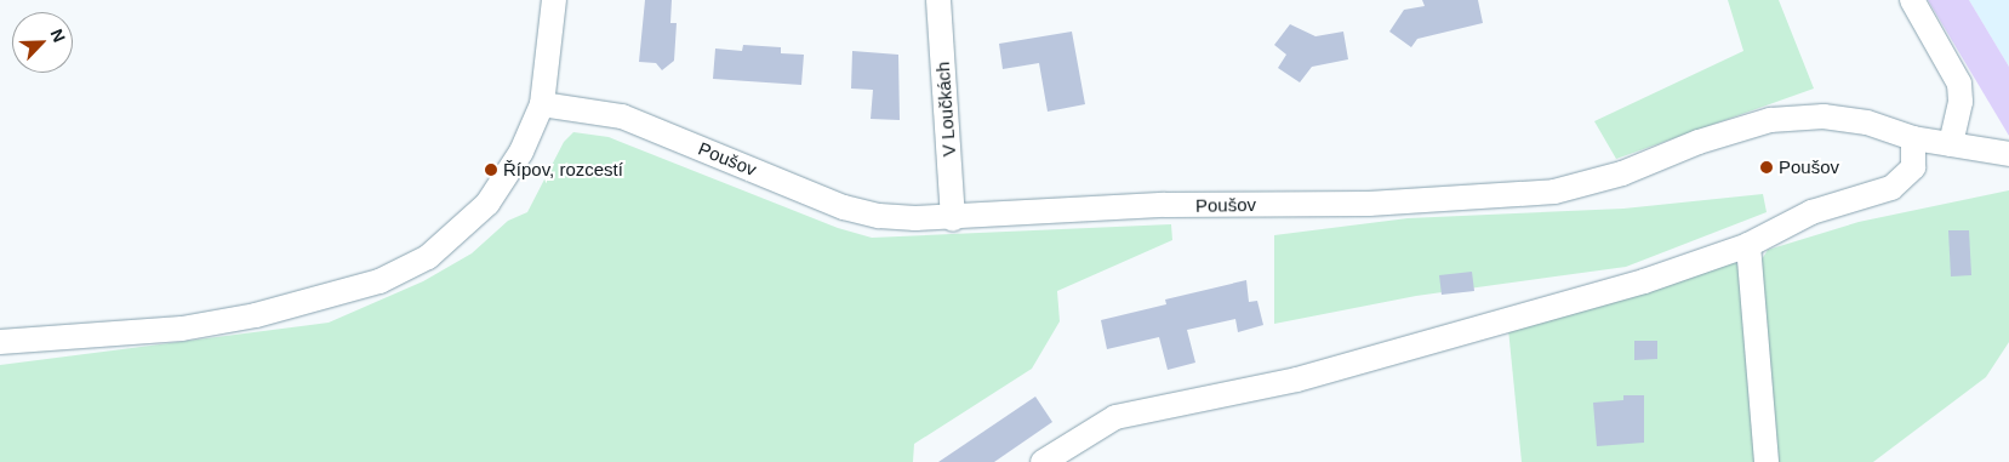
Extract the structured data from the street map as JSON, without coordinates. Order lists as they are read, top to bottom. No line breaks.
{"streets":{"street":["V Loučkách","Poušov"]},"crossings":[["V Loučkách","Poušov"]],"places":["Poušov","Řípov, rozcestí"],"north":"top right"}
